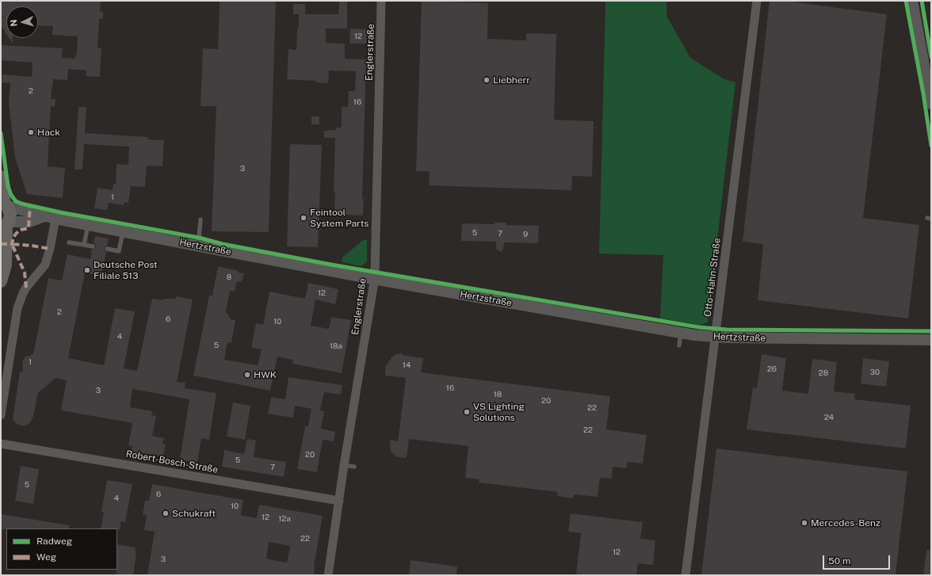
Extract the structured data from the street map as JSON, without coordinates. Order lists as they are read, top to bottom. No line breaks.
{"streets":{"street":["Englerstraße","Hertzstraße","Otto-Hahn-Straße","Robert-Bosch-Straße"]},"crossings":[["Englerstraße","Hertzstraße"],["Englerstraße","Robert-Bosch-Straße"],["Hertzstraße","Otto-Hahn-Straße"]],"places":["Liebherr","Hack","Feintool System Parts","Deutsche Post Filiale 513","HWK","VS Lighting Solutions","Schukraft","Mercedes-Benz"],"house_numbers":["12","2","16","3","1","5","7","9","8","12","2","6","10","4","5","18a","1","14","26","30","28","16","3","18","20","22","24","22","20","5","7","5","6","4","10","12","12a","22","12","3"],"legend":["Radweg","Weg"],"scale_bar":"50 m","north":"left"}
